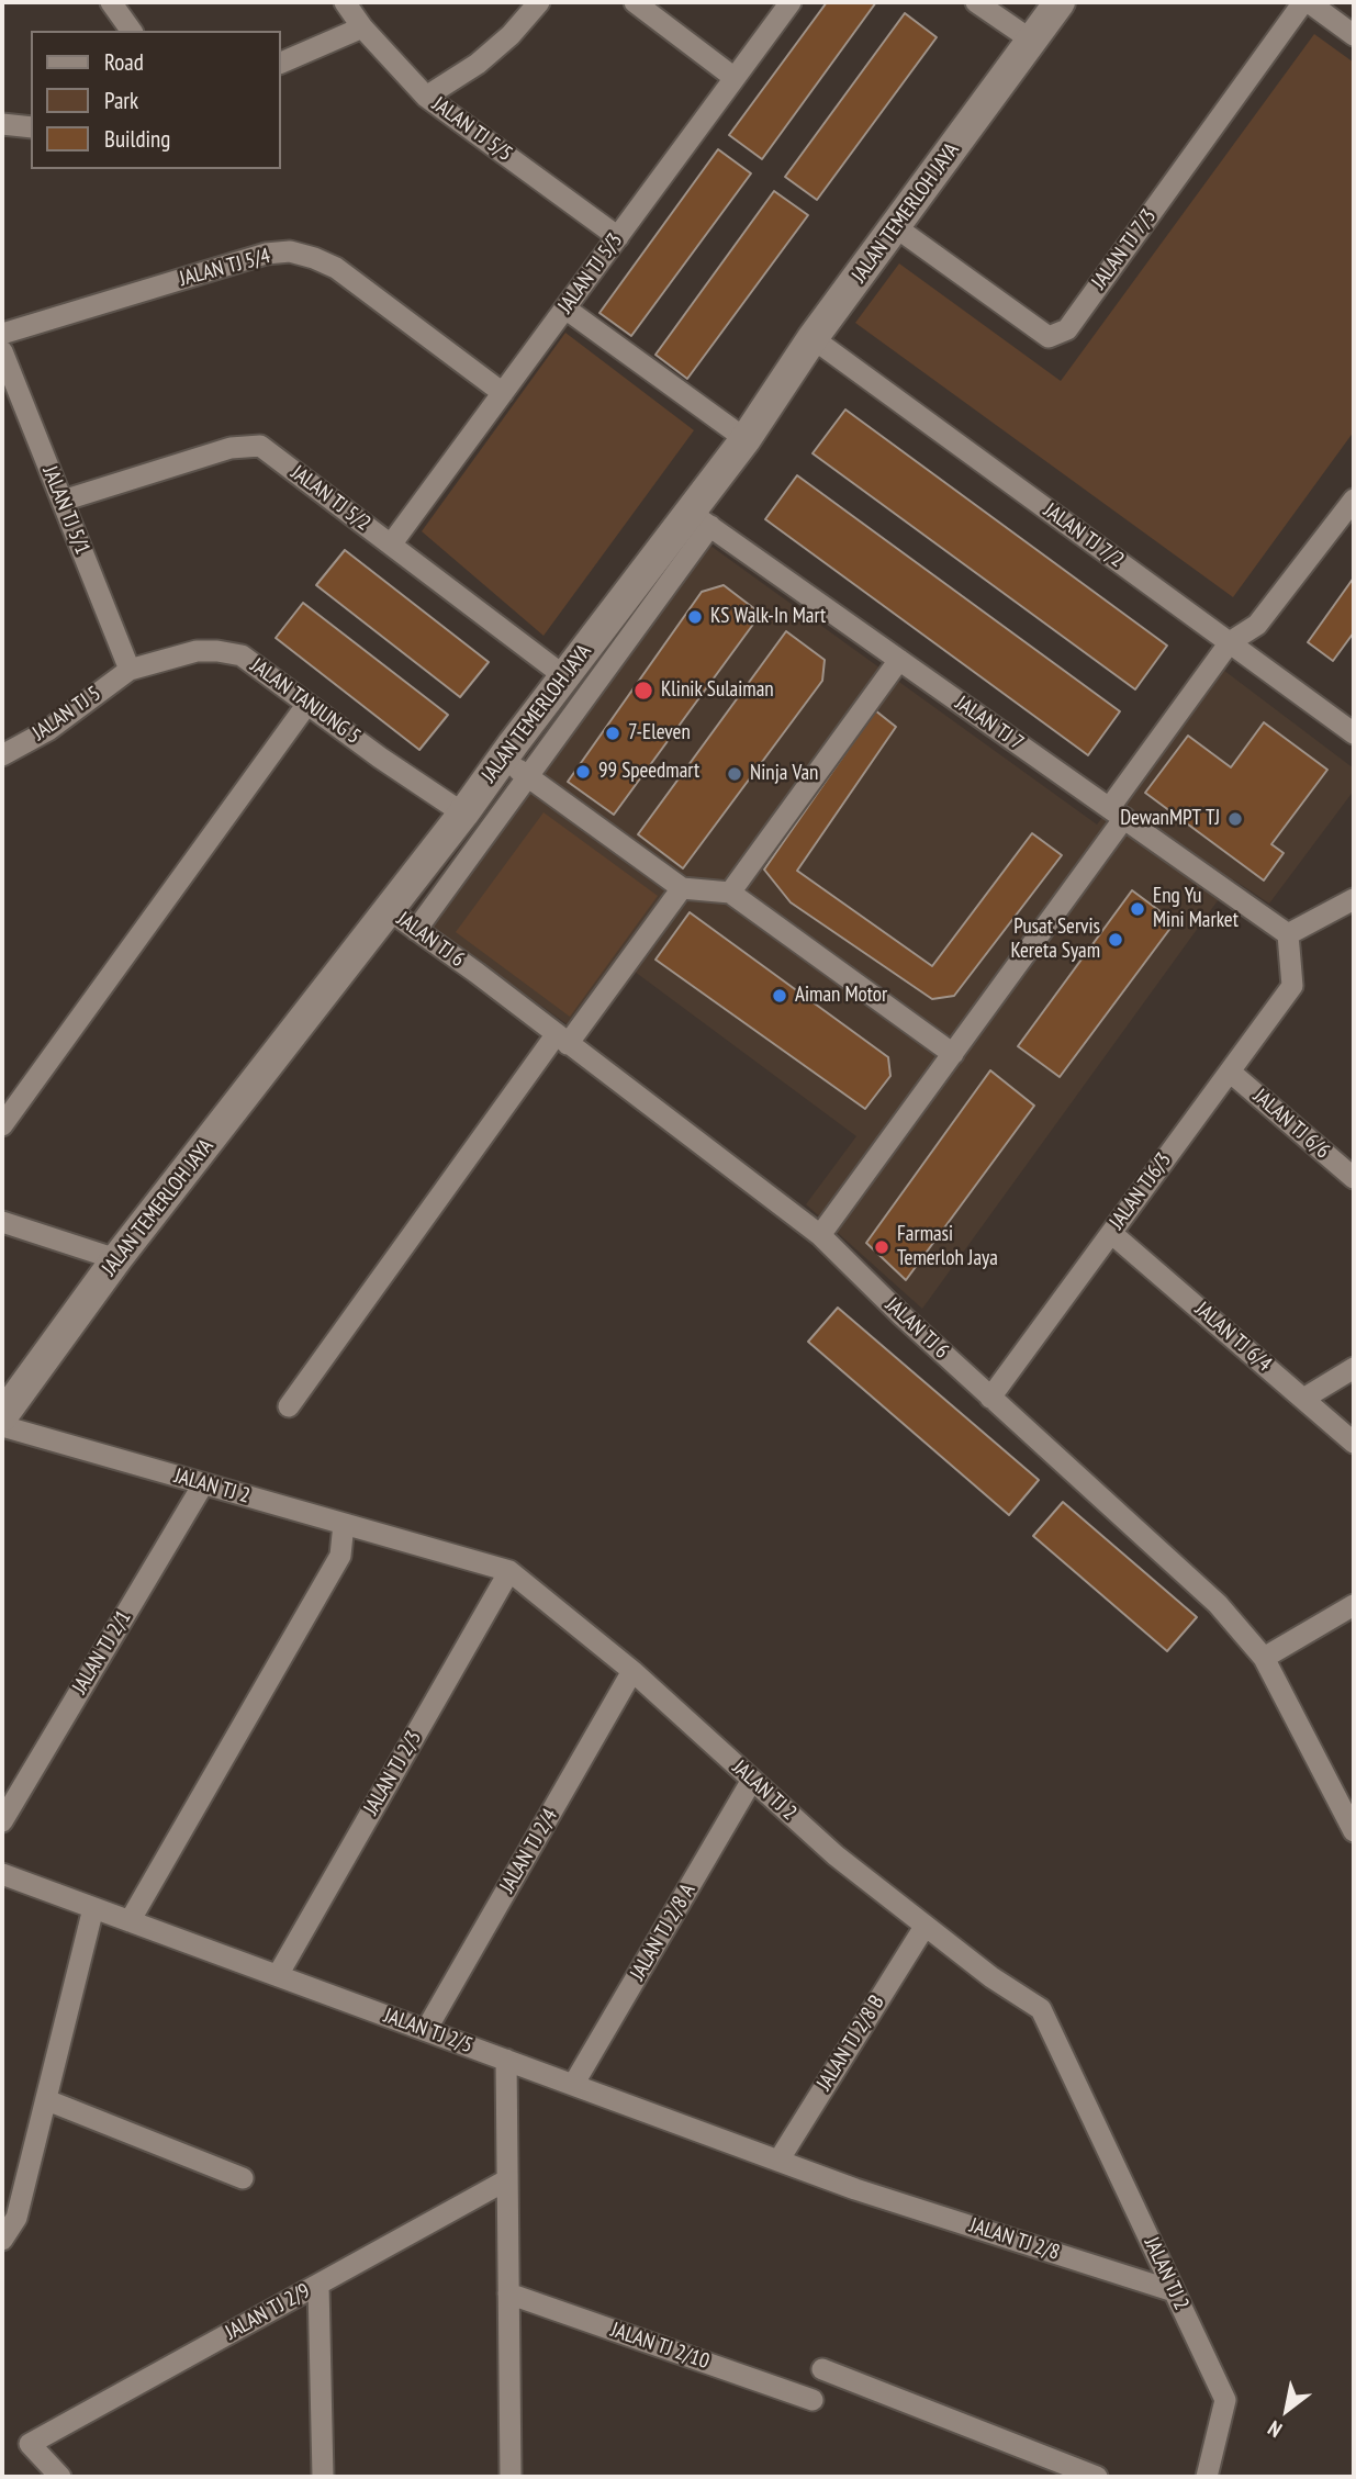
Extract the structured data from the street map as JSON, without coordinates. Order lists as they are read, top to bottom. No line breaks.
{"streets":{"street":["JALAN TJ 5/5","JALAN TEMERLOH JAYA","JALAN TJ 7/3","JALAN TJ 5/4","JALAN TJ 5/3","JALAN TJ 5/2","JALAN TJ 5/1","JALAN TJ 7/2","JALAN TANJUNG 5","JALAN TJ 5","JALAN TJ 7","JALAN TJ 6","JALAN TJ 6/6","JALAN TJ6/3","JALAN TJ 6/4","JALAN TJ 2","JALAN TJ 2/1","JALAN TJ 2/3","JALAN TJ 2/4","JALAN TJ 2/8 A","JALAN TJ 2/5","JALAN TJ 2/8 B","JALAN TJ 2/8","JALAN TJ 2/9","JALAN TJ 2/10"]},"crossings":[["JALAN TJ 5/5","JALAN TJ 5/3"],["JALAN TEMERLOH JAYA","JALAN TJ 7/3"],["JALAN TEMERLOH JAYA","JALAN TJ 5/2"],["JALAN TEMERLOH JAYA","JALAN TJ 7/2"],["JALAN TEMERLOH JAYA","JALAN TANJUNG 5"],["JALAN TEMERLOH JAYA","JALAN TJ 7"],["JALAN TEMERLOH JAYA","JALAN TJ 6"],["JALAN TJ 5/4","JALAN TJ 5/3"],["JALAN TJ 5/3","JALAN TJ 5/2"],["JALAN TJ 5/2","JALAN TJ 5/1"],["JALAN TJ 5/1","JALAN TANJUNG 5"],["JALAN TJ 5/1","JALAN TJ 5"],["JALAN TANJUNG 5","JALAN TJ 5"],["JALAN TJ 7","JALAN TJ6/3"],["JALAN TJ 6","JALAN TJ6/3"],["JALAN TJ 6/6","JALAN TJ6/3"],["JALAN TJ6/3","JALAN TJ 6/4"],["JALAN TJ 2","JALAN TJ 2/1"],["JALAN TJ 2","JALAN TJ 2/3"],["JALAN TJ 2","JALAN TJ 2/4"],["JALAN TJ 2","JALAN TJ 2/8 A"],["JALAN TJ 2","JALAN TJ 2/8 B"],["JALAN TJ 2","JALAN TJ 2/8"],["JALAN TJ 2/3","JALAN TJ 2/5"],["JALAN TJ 2/4","JALAN TJ 2/5"],["JALAN TJ 2/8 A","JALAN TJ 2/5"],["JALAN TJ 2/5","JALAN TJ 2/8 B"],["JALAN TJ 2/5","JALAN TJ 2/8"]],"places":["KS Walk-In Mart","Klinik Sulaiman","7-Eleven","99 Speedmart","Ninja Van","DewanMPT TJ","Eng Yu Mini Market","Pusat Servis Kereta Syam","Aiman Motor","Farmasi Temerloh Jaya"],"legend":["Road","Park","Building"],"north":"bottom left"}
